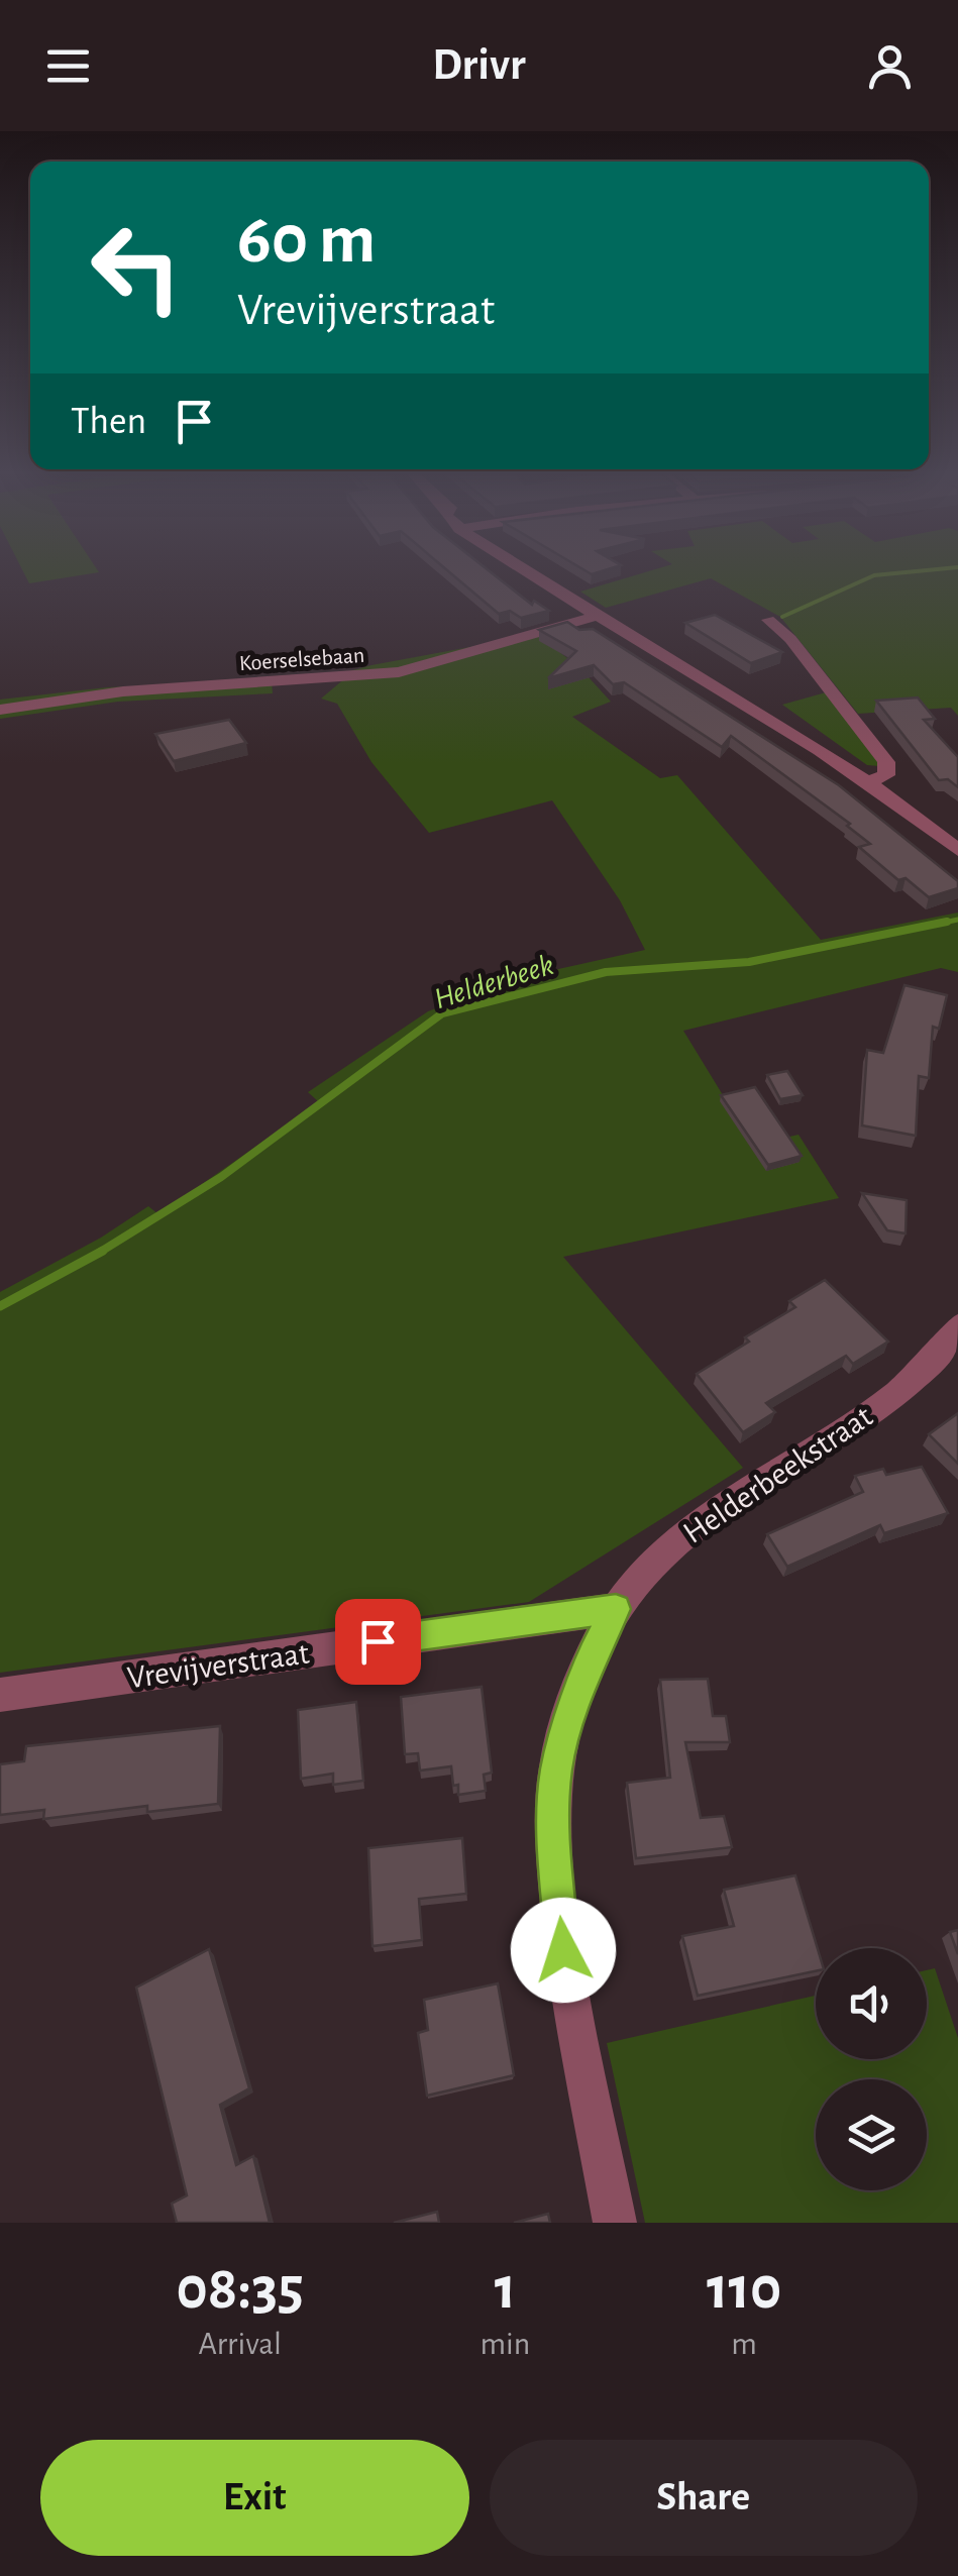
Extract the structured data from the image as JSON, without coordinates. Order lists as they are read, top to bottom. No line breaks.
{"streets":{"street":["Koerselsebaan","Helderbeekstraat","Vrevijverstraat"]},"crossings":[["Helderbeekstraat","Vrevijverstraat"]],"water":["Helderbeek"],"page":{"header":"Drivr","turn":["60 m","Vrevijverstraat"],"then":"Then","eta":["08:35","Arrival","1","min","110","m"],"buttons":["Exit","Share"]}}
